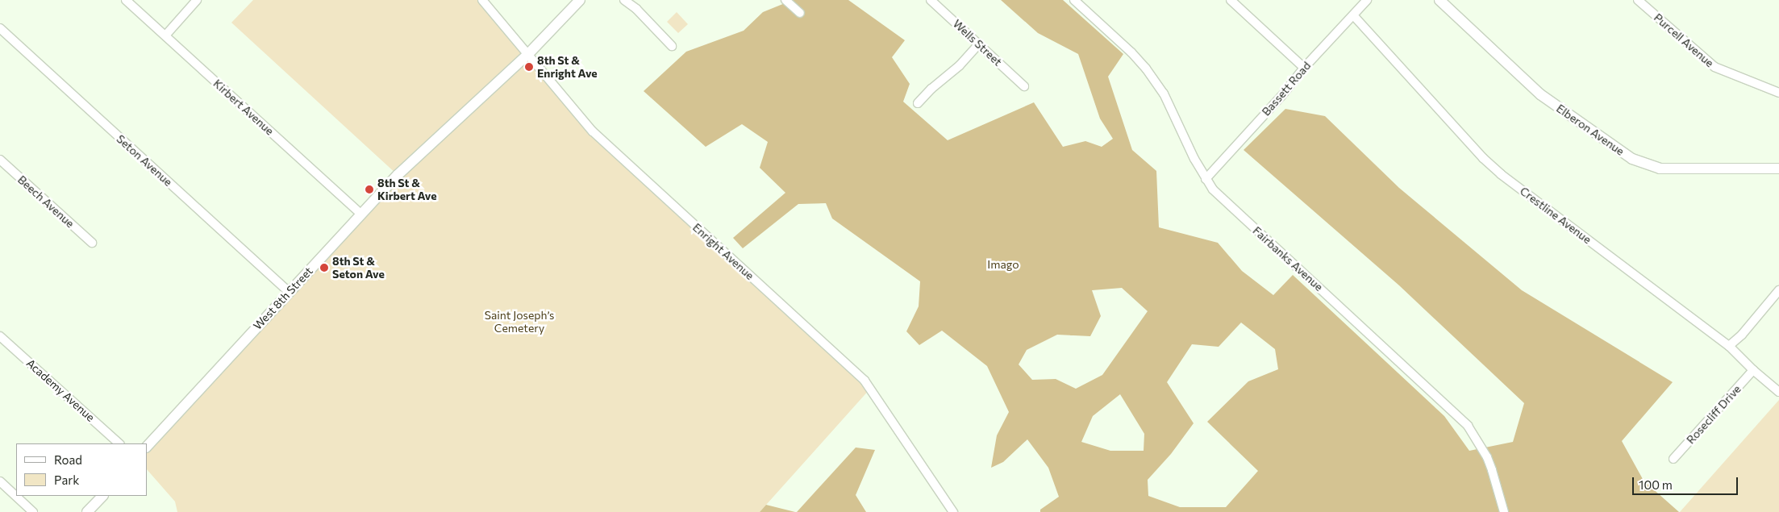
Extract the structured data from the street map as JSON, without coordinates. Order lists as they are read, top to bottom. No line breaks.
{"streets":{"street":["Purcell Avenue","Wells Street","Bassett Road","Kirbert Avenue","Elberon Avenue","Seton Avenue","Beech Avenue","Crestline Avenue","Enright Avenue","Fairbanks Avenue","West 8th Street","Academy Avenue","Rosecliff Drive"]},"crossings":[["Bassett Road","Crestline Avenue"],["Bassett Road","Fairbanks Avenue"],["Kirbert Avenue","West 8th Street"],["Seton Avenue","West 8th Street"],["Crestline Avenue","Rosecliff Drive"],["Enright Avenue","West 8th Street"]],"parks":["Imago","Saint Joseph’s Cemetery"],"places":["8th St & Enright Ave","8th St & Kirbert Ave","8th St & Seton Ave"],"legend":["Road","Park"],"scale_bar":"100 m"}
